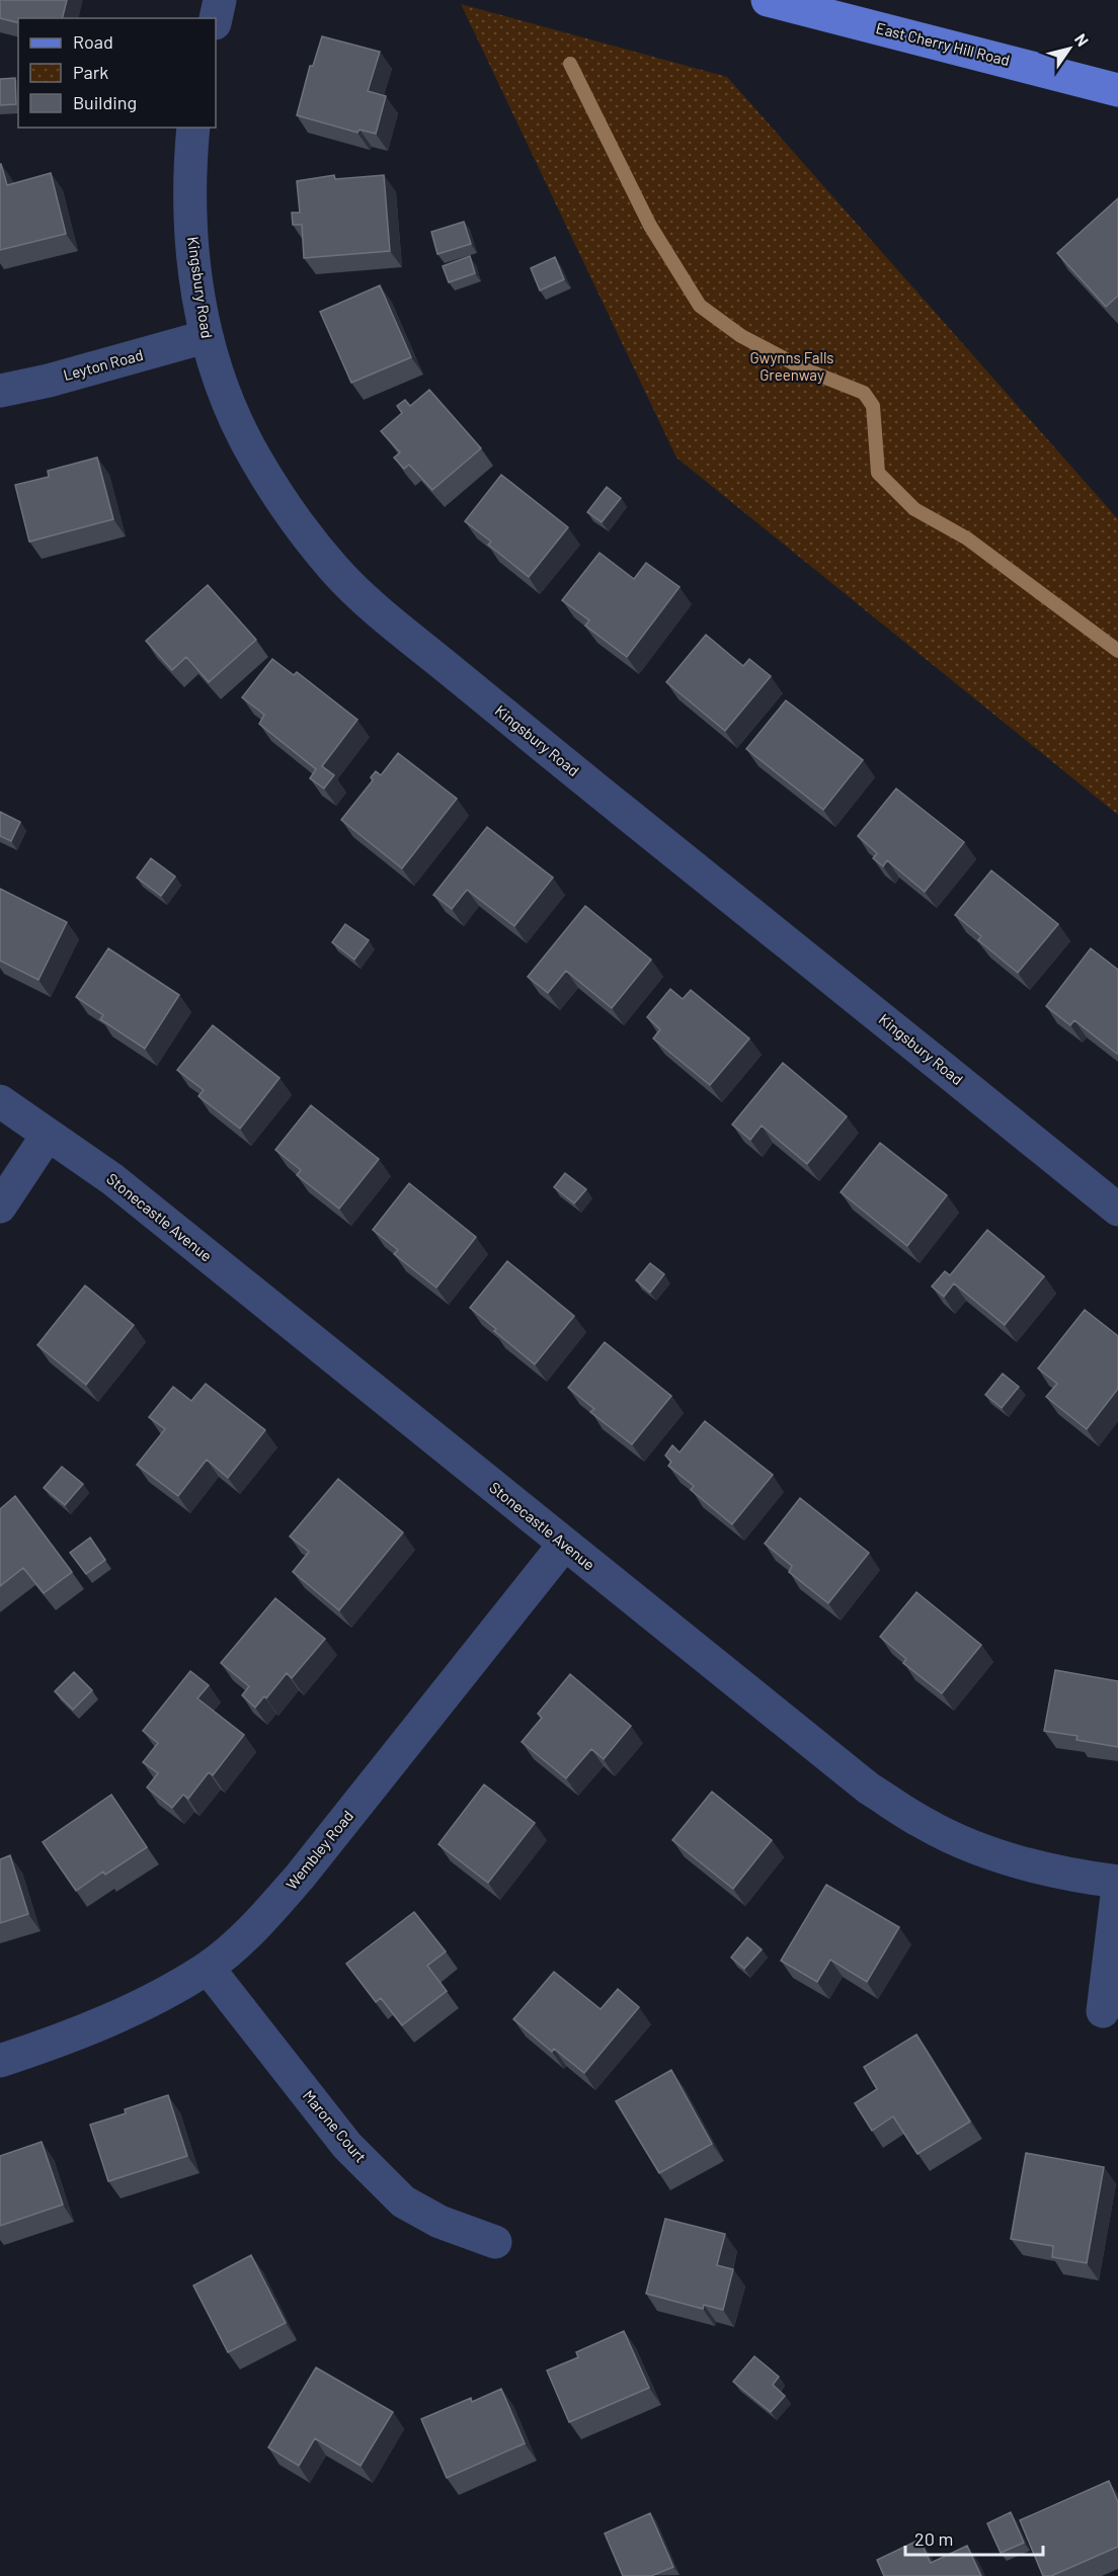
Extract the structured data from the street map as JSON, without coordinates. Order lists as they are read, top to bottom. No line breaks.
{"streets":{"main road":["East Cherry Hill Road"],"street":["Kingsbury Road","Leyton Road","Stonecastle Avenue","Wembley Road","Marone Court"]},"crossings":[["Kingsbury Road","Leyton Road"],["Stonecastle Avenue","Wembley Road"],["Wembley Road","Marone Court"]],"parks":["Gwynns Falls Greenway"],"legend":["Road","Park","Building"],"scale_bar":"20 m","north":"top right"}
